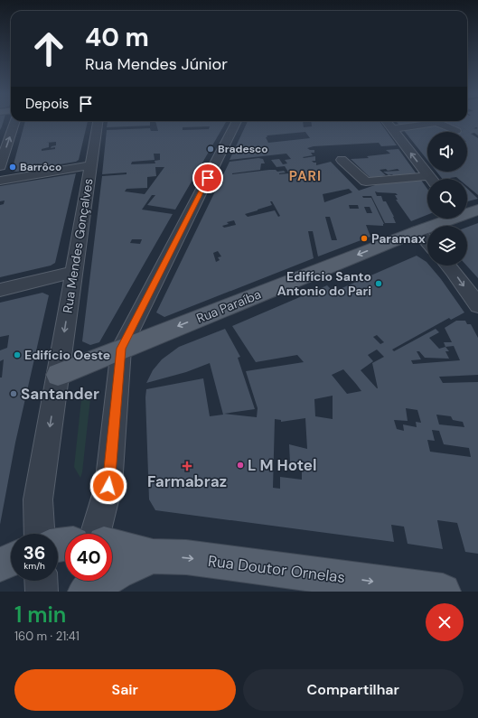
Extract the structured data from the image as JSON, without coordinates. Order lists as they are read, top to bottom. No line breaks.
{"streets":{"main road":["Rua Paraíba","Rua Doutor Ornelas"],"street":["Rua Mendes Gonçalves"]},"crossings":[["Rua Mendes Gonçalves","Rua Paraíba"]],"one_way":["Rua Paraíba","Rua Doutor Ornelas"],"districts":["PARI"],"places":{"other":["Bradesco","Barrôco","Paramax","Edifício Santo Antonio do Pari","Edifício Oeste","Santander","L M Hotel"],"health":["Farmabraz"]},"page":{"turn":["40 m","Rua Mendes Júnior"],"then":"Depois","speed":"36 km/h","limit":"40","heading":["1 min","160 m · 21:41"],"buttons":["Sair","Compartilhar"]}}
